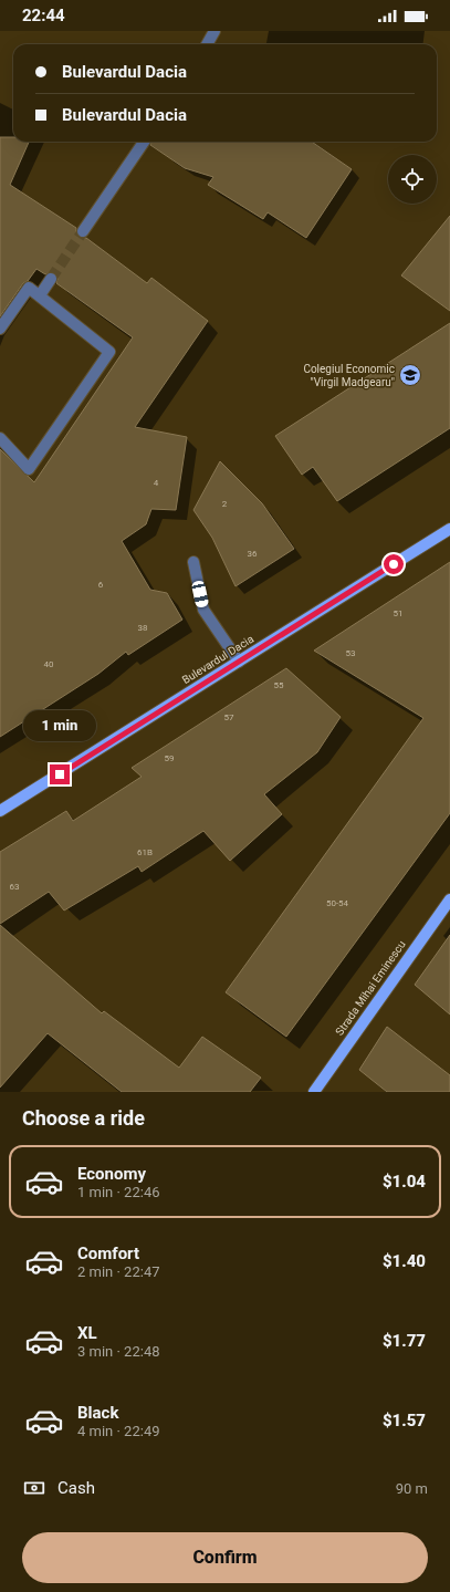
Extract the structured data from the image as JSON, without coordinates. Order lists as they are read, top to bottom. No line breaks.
{"streets":{"main road":["Bulevardul Dacia","Strada Mihai Eminescu"]},"places":{"school or university":["Colegiul Economic \"Virgil Madgearu\""]},"house_numbers":["4","2","36","6","51","38","53","40","55","57","59","61B","63","50-54"],"page":{"status":"22:44","banner":["Bulevardul Dacia","Bulevardul Dacia"],"bubble":"1 min","heading":"Choose a ride","list":[{"name":"Economy","note":"1 min · 22:46","value":"$1.04"},{"name":"Comfort","note":"2 min · 22:47","value":"$1.40"},{"name":"XL","note":"3 min · 22:48","value":"$1.77"},{"name":"Black","note":"4 min · 22:49","value":"$1.57"}],"pay":["Cash","90 m"],"buttons":"Confirm"}}
